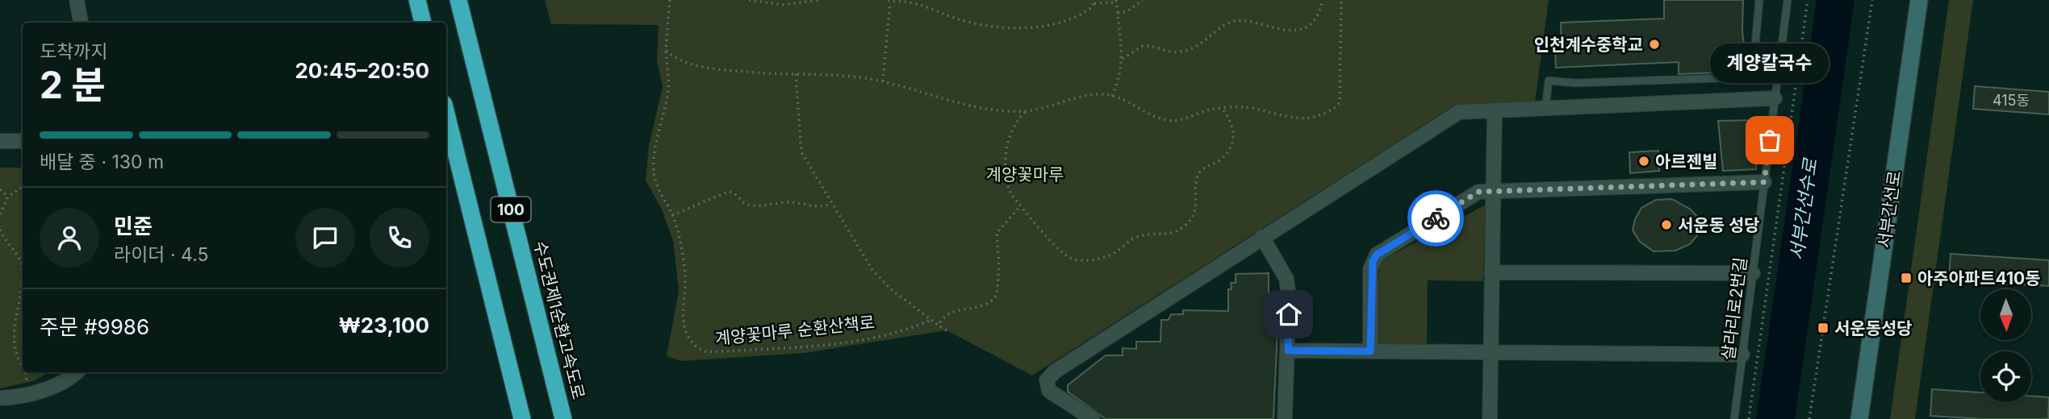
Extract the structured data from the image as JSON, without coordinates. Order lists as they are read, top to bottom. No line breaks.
{"streets":{"highway":["100","수도권제1순환고속도로"],"main road":["서부간선로"],"lane":["살라리로2번길"],"path":["계양꽃마루 순환산책로"]},"water":["서부간선수로"],"parks":["계양꽃마루"],"places":{"other":["인천계수중학교","계양칼국수","아르젠빌","서운동 성당"],"transit":["아주아파트410동","서운동성당"]},"house_numbers":["415동"],"north":"bottom","page":{"heading":["2 분","도착까지","20:45–20:50"],"panel":["민준","라이더 · 4.5","주문 #9986","₩23,100"],"bubble":"계양칼국수","bar":"배달 중 · 130 m"}}
